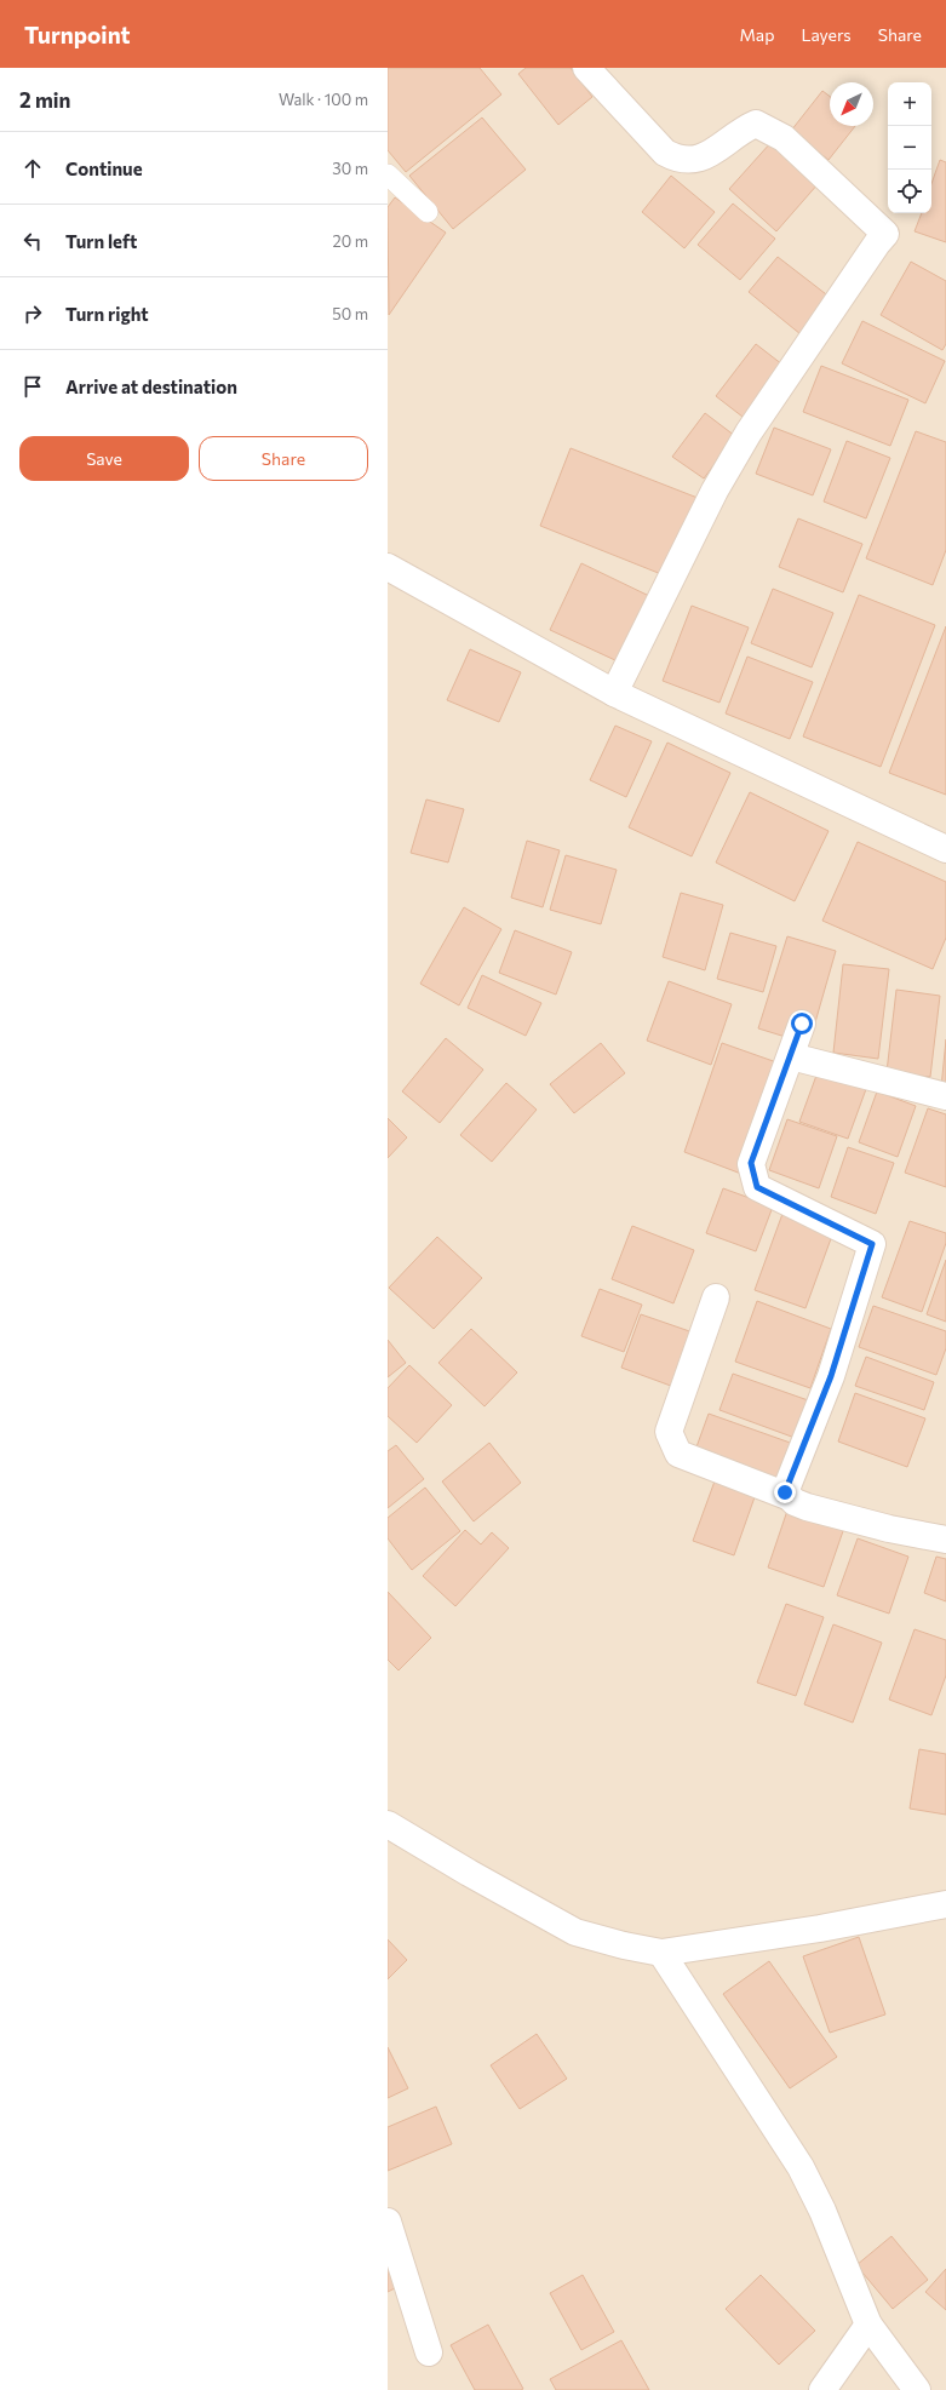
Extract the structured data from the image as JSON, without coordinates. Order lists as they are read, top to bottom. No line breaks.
{"north":"bottom left","page":{"header":"Turnpoint","nav":["Map","Layers","Share"],"heading":["2 min","Walk · 100 m"],"map_buttons":["+","−"],"list":[["Continue","30 m"],["Turn left","20 m"],["Turn right","50 m"],"Arrive at destination"],"buttons":["Save","Share"]}}
